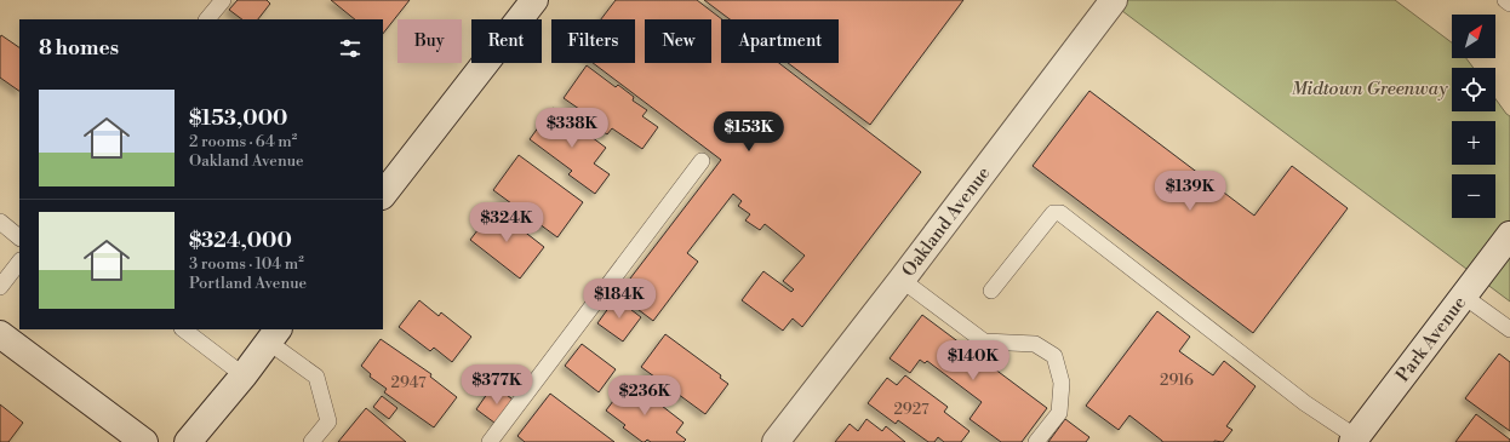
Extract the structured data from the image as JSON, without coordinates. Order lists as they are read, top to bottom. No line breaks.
{"streets":{"street":["Oakland Avenue","Park Avenue"]},"parks":["Midtown Greenway"],"house_numbers":["2916","2947","2927"],"north":"top right","page":{"map_buttons":["+","−"],"chip":["Buy","Rent","Filters","New","Apartment"],"heading":"8 homes","list":[{"name":"$153,000","note":"2 rooms · 64 m² · Oakland Avenue"},{"name":"$324,000","note":"3 rooms · 104 m² · Portland Avenue"}],"price":["$338K","$153K","$139K","$324K","$184K","$140K","$377K","$236K"]}}
